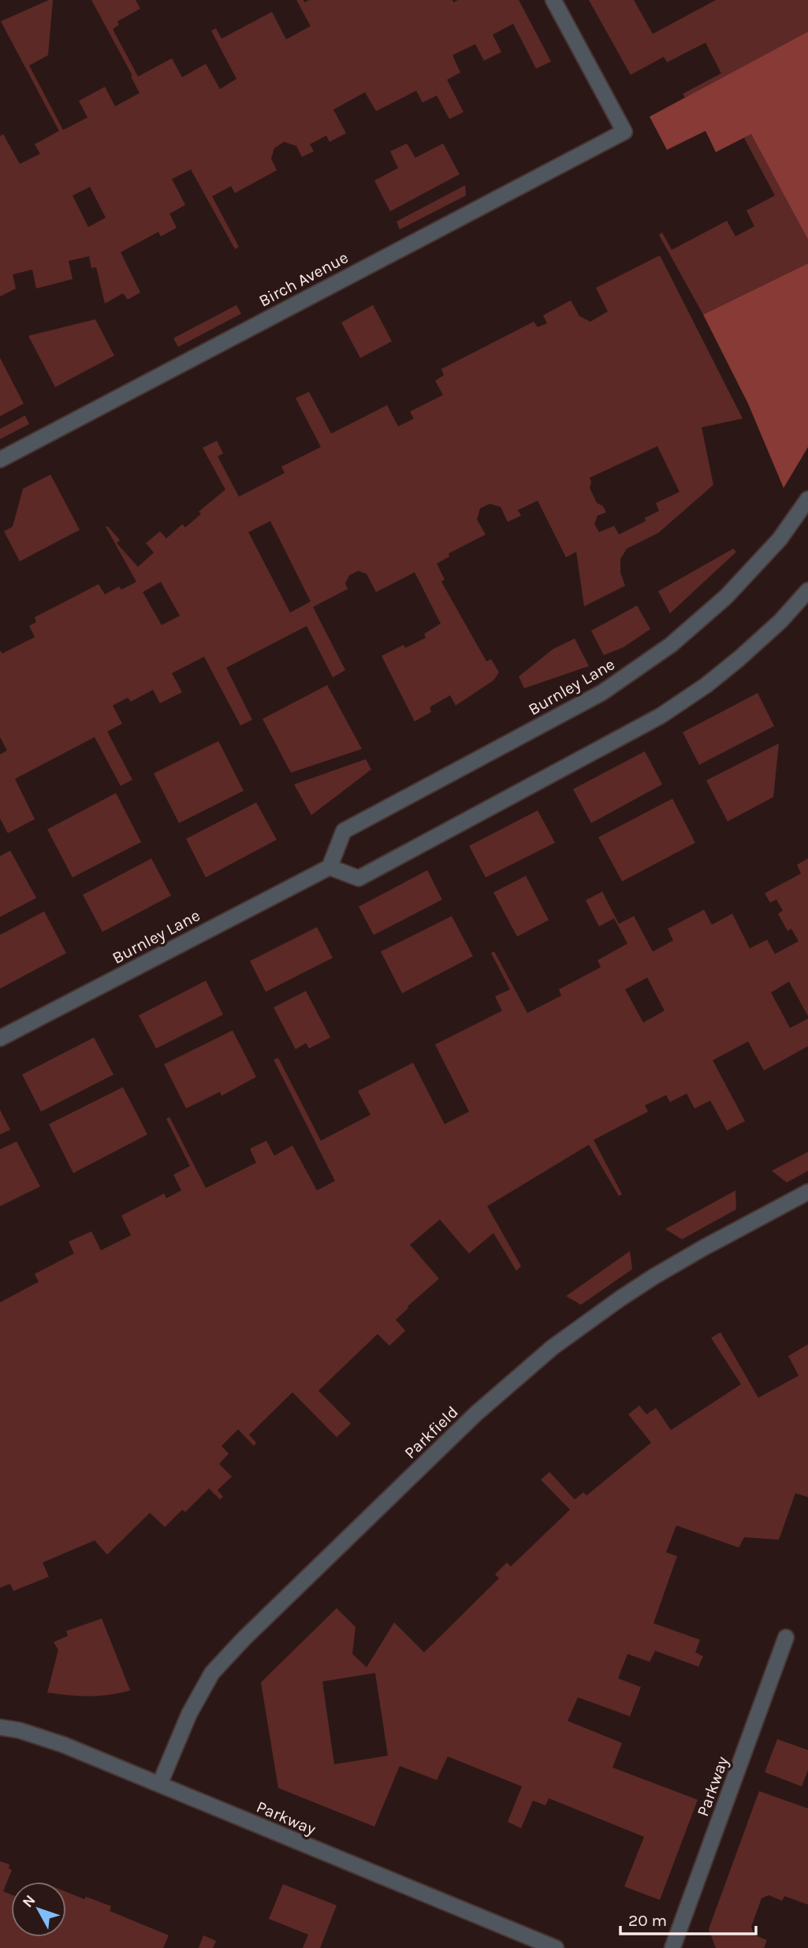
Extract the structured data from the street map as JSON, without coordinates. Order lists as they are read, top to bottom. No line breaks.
{"streets":{"street":["Birch Avenue","Burnley Lane","Parkfield","Parkway"]},"crossings":[["Parkfield","Parkway"]],"scale_bar":"20 m","north":"top left"}
